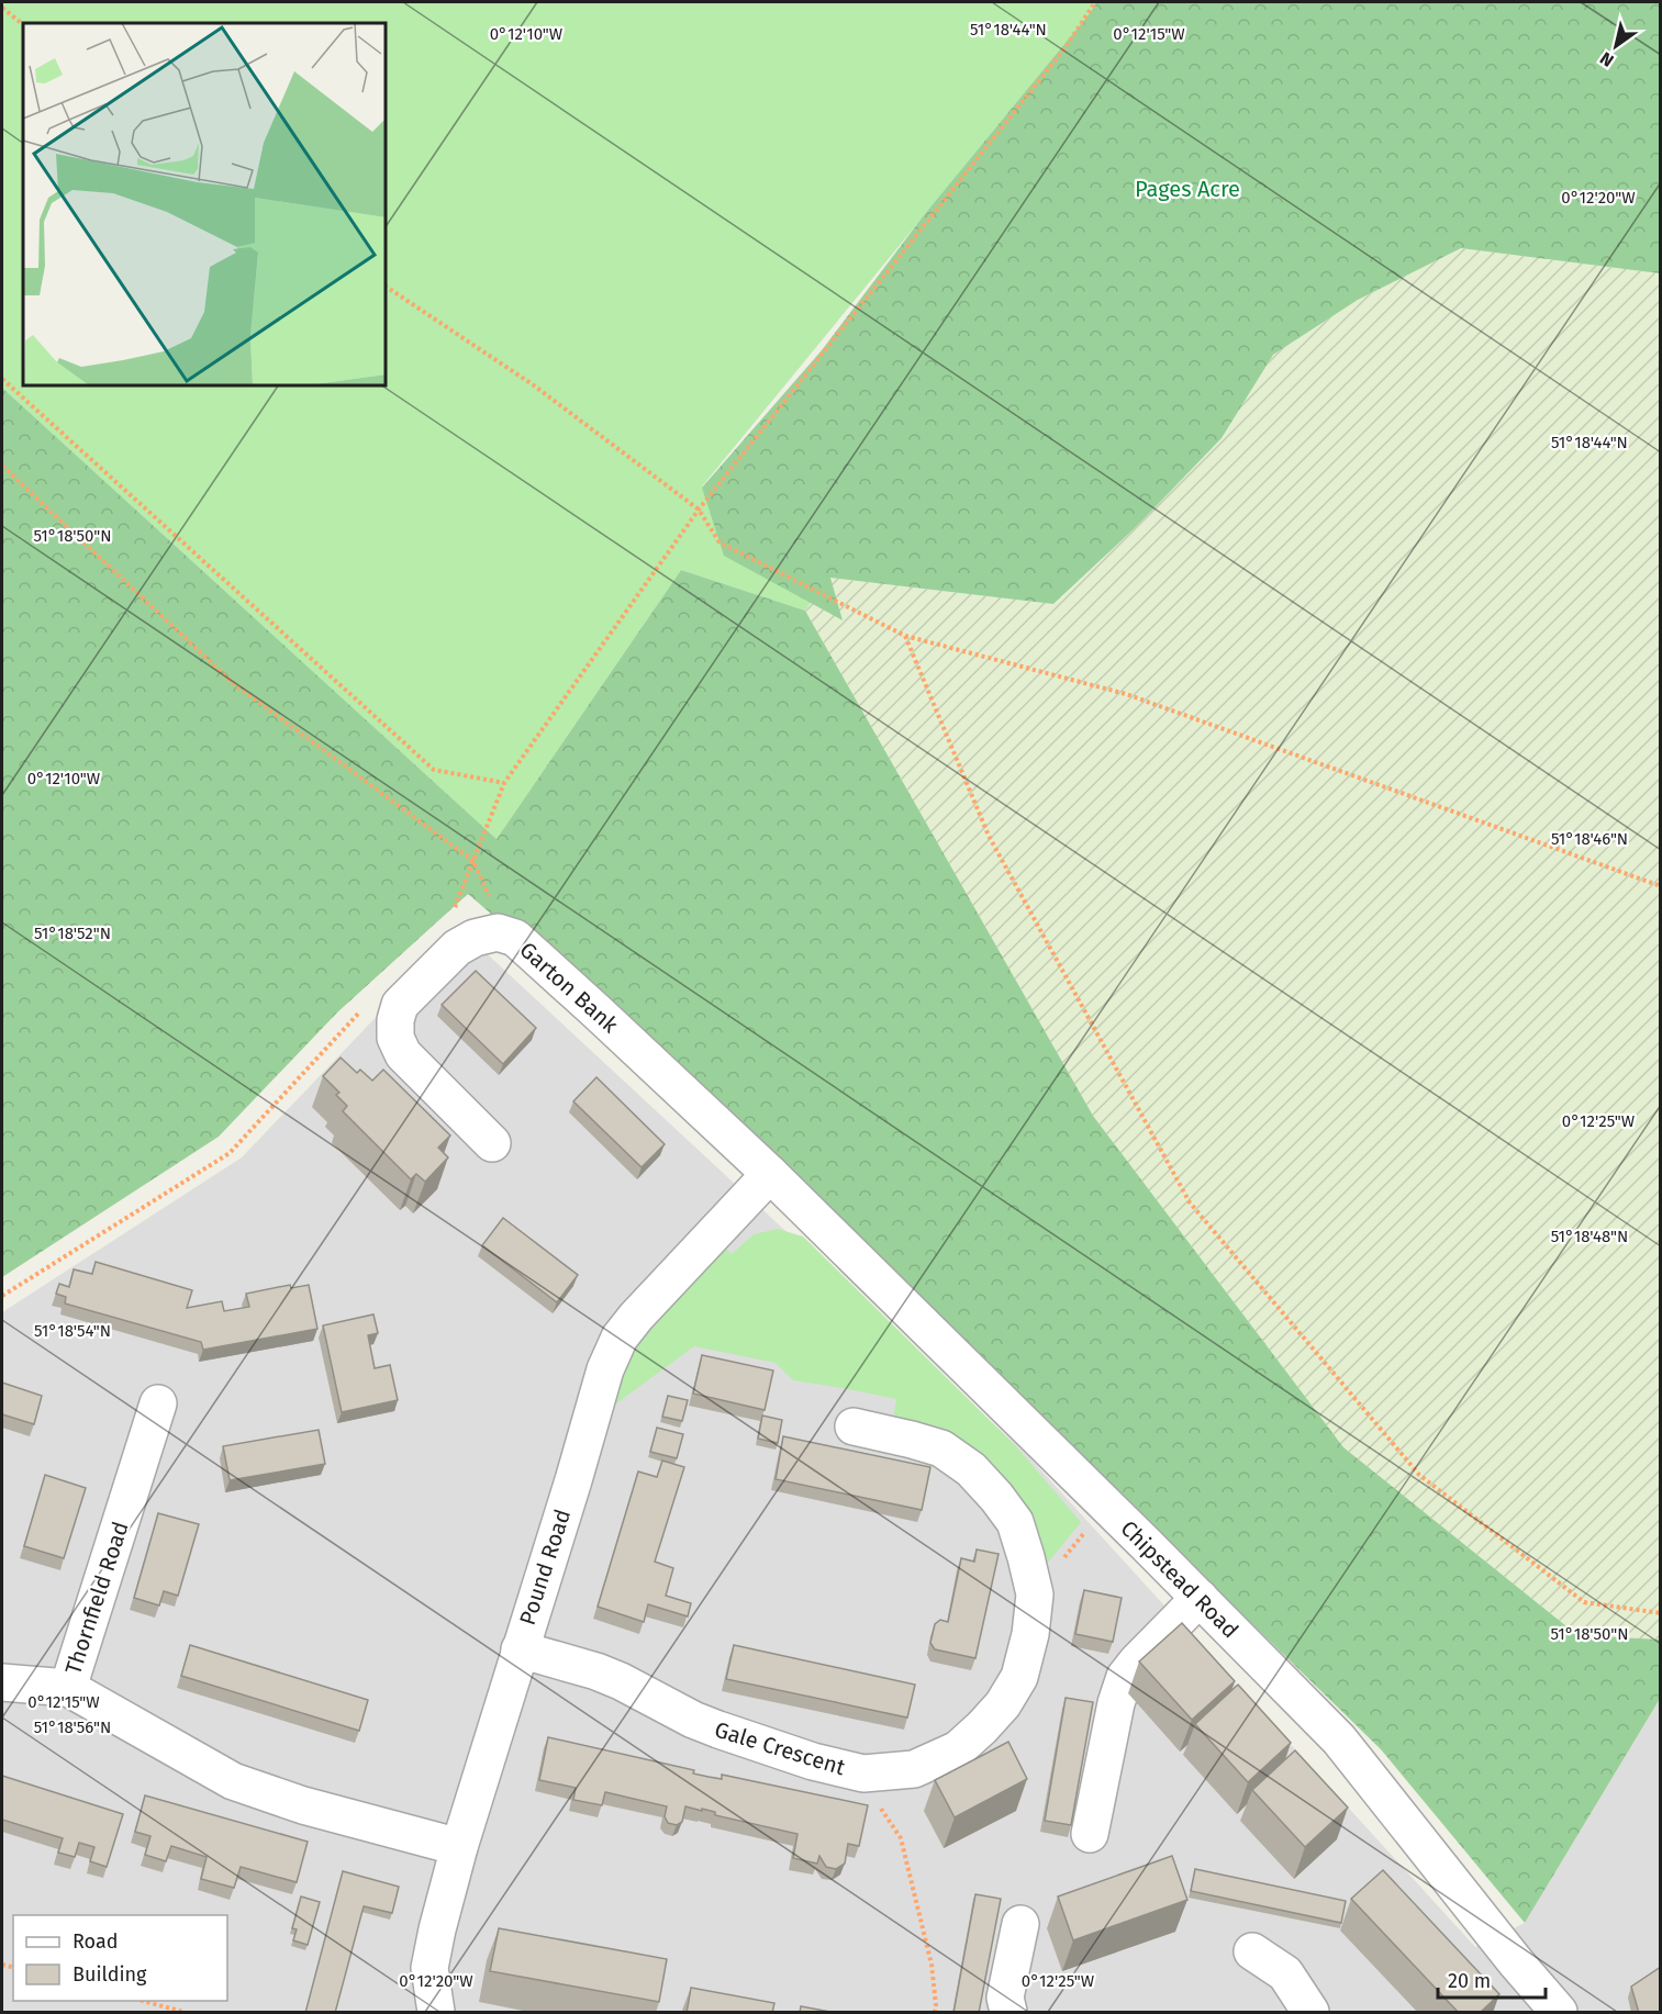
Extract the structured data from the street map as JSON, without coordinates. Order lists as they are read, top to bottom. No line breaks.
{"streets":{"street":["Garton Bank","Pound Road","Chipstead Road","Thornfield Road","Gale Crescent"]},"crossings":[["Garton Bank","Pound Road"],["Garton Bank","Chipstead Road"],["Pound Road","Chipstead Road"],["Pound Road","Thornfield Road"],["Pound Road","Gale Crescent"]],"parks":["Pages Acre"],"legend":["Road","Building"],"scale_bar":"20 m","north":"bottom left","coordinates":["51°18'44\"N","0°12'10\"W","0°12'15\"W","0°12'20\"W","51°18'50\"N","51°18'46\"N","51°18'52\"N","0°12'25\"W","51°18'48\"N","51°18'54\"N","51°18'56\"N"]}
